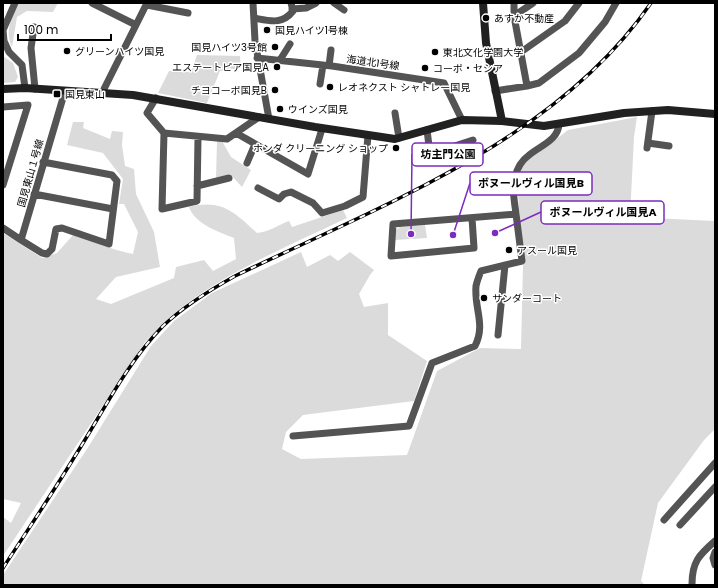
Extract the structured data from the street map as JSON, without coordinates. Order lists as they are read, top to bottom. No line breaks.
{"streets":{"street":["海道北1号線","国見東山１号線"]},"places":{"other":["あすか不動産","国見ハイツ1号棟","国見ハイツ3号館","グリーンハイツ国見","東北文化学園大学","エステートピア国見A","コーポ・セシア","レオネクスト シャトレー国見","チヨコーポ国見B","ウインズ国見","ホンダ クリーニング ショップ","ボヌールヴィル国見A","坊主門公園","ボヌールヴィル国見B","アスール国見","サンダーコート"],"transit":["国見東山"]},"scale_bar":"100 m"}
